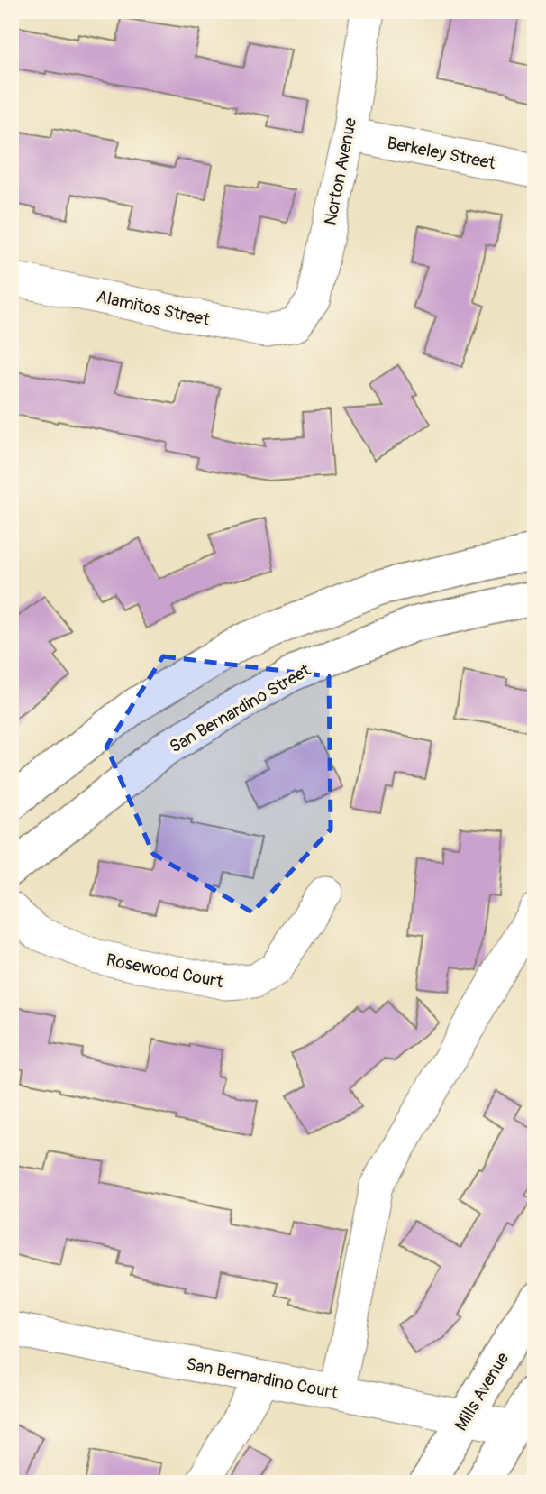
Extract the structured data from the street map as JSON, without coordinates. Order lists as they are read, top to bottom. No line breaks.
{"streets":{"main road":["San Bernardino Street","Mills Avenue"],"street":["Berkeley Street","Norton Avenue","Alamitos Street","Rosewood Court","San Bernardino Court"]},"crossings":[["Berkeley Street","Norton Avenue"],["Norton Avenue","Alamitos Street"],["San Bernardino Court","Mills Avenue"]]}
